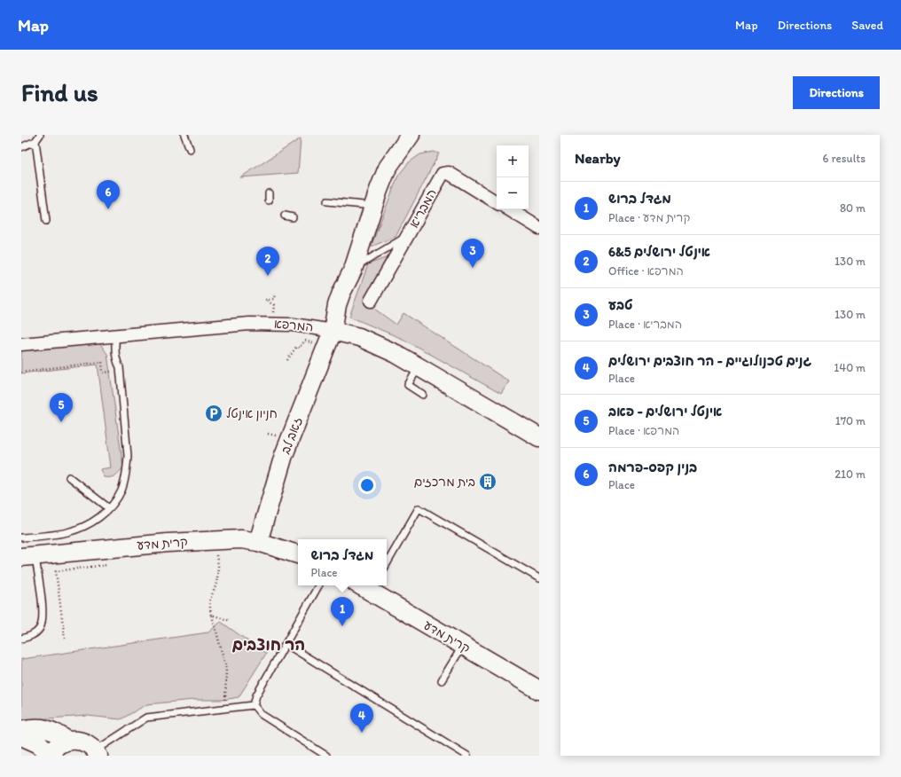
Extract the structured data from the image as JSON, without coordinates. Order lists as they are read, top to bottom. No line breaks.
{"streets":{"street":["המבריא","המרפא","זאב לב","קרית מדע"]},"crossings":[["המרפא","זאב לב"],["זאב לב","קרית מדע"]],"districts":["הר חוצבים"],"places":{"parking":["חניון אינטל"],"building":["בית מרכזים"]},"page":{"header":"Map","nav":["Map","Directions","Saved"],"buttons":"Directions","title":"Find us","heading":["Nearby","6 results"],"map_buttons":["+","−"],"pins":["6","3","2","5","1","4"],"list":[{"mark":"1","name":"מגדל ברוש","note":"Place · קרית מדע","value":"80 m"},{"mark":"2","name":"אינטל ירושלים 5&6","note":"Office · המרפא","value":"130 m"},{"mark":"3","name":"טבע","note":"Place · המבריא","value":"130 m"},{"mark":"4","name":"גנים טכנולוגיים - הר חוצבים ירושלים","note":"Place","value":"140 m"},{"mark":"5","name":"אינטל ירושלים - פאב","note":"Place · המרפא","value":"170 m"},{"mark":"6","name":"בנין קפס-פרמה","note":"Place","value":"210 m"}],"popup":["מגדל ברוש","Place"]}}
